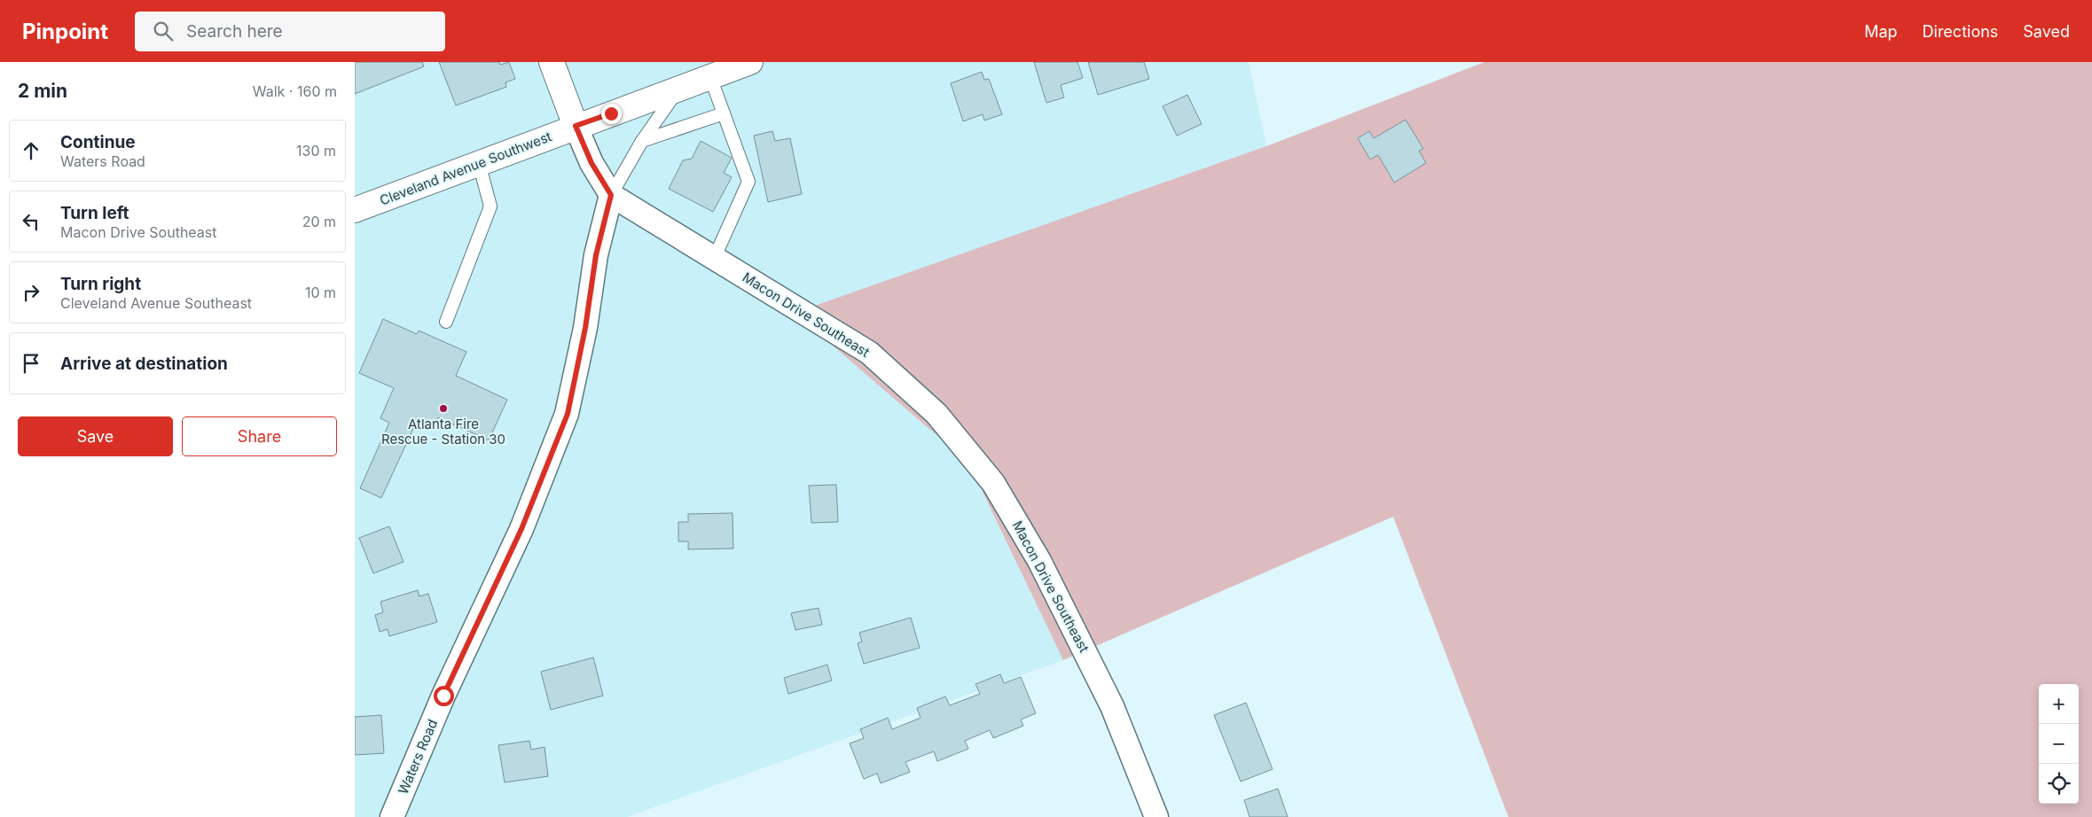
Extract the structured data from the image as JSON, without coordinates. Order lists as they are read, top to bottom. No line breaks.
{"streets":{"main road":["Cleveland Avenue Southwest"],"street":["Macon Drive Southeast","Waters Road"]},"crossings":[["Cleveland Avenue Southwest","Macon Drive Southeast"],["Macon Drive Southeast","Waters Road"]],"places":["Atlanta Fire Rescue - Station 30"],"page":{"header":"Pinpoint","search":"Search here","nav":["Map","Directions","Saved"],"heading":["2 min","Walk · 160 m"],"list":[["Continue","Waters Road","130 m"],["Turn left","Macon Drive Southeast","20 m"],["Turn right","Cleveland Avenue Southeast","10 m"],"Arrive at destination"],"buttons":["Save","Share"],"map_buttons":["+","−"]}}
